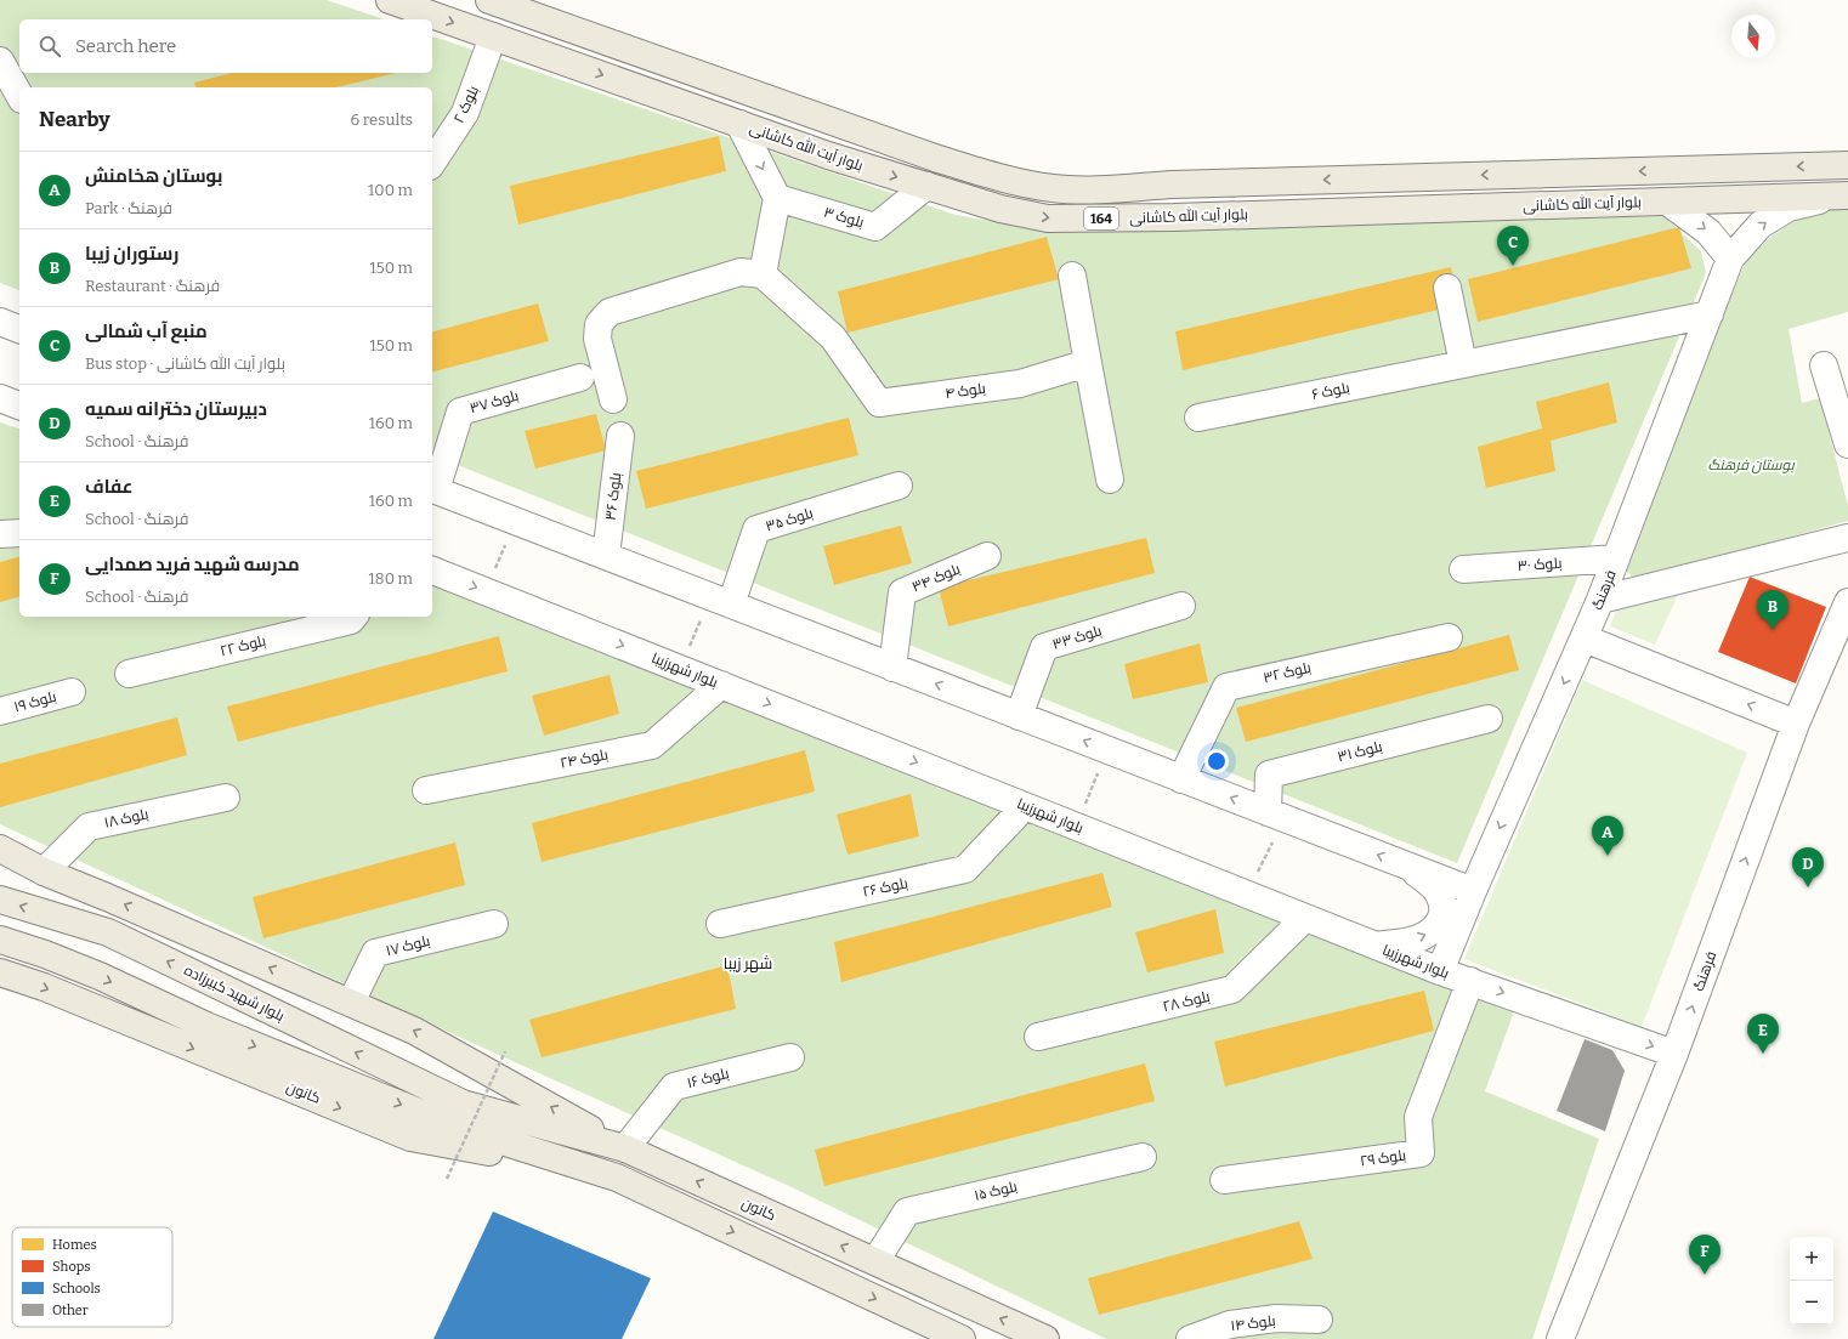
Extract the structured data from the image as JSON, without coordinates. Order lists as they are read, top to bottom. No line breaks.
{"streets":{"main road":["بلوار آیت الله کاشانی","164","بلوار شهید کبیرزاده","کانون"],"street":["بلوک ۲","بلوک ۳","بلوک ۴","بلوک ۶","بلوک ۳۷","بلوک ۳۶","بلوک ۳۵","بلوک ۳۰","بلوک ۳۴","فرهنگ","بلوک ۳۳","بلوک ۲۲","بلوار شهرزیبا","بلوک ۳۲","بلوک ۱۹","بلوک ۳۱","بلوک ۲۴","بلوک ۱۸","بلوک ۲۶","بلوک ۱۷","بلوک ۲۸","بلوک ۱۶","بلوک ۲۹","بلوک ۱۵","بلوک ۱۴"]},"crossings":[["بلوک ۲","بلوار آیت الله کاشانی"],["بلوار آیت الله کاشانی","بلوک ۳"],["بلوک ۶","فرهنگ"],["بلوک ۳۰","فرهنگ"],["فرهنگ","بلوار شهرزیبا"],["بلوار شهرزیبا","بلوک ۲۴"],["بلوار شهرزیبا","بلوک ۲۶"],["بلوار شهرزیبا","بلوک ۲۸"],["بلوار شهرزیبا","بلوک ۲۹"],["بلوار شهید کبیرزاده","کانون"],["بلوک ۱۶","کانون"],["کانون","بلوک ۱۵"]],"districts":["شهر زیبا"],"parks":["بوستان فرهنگ"],"legend":["Homes","Shops","Schools","Other"],"north":"bottom","page":{"search":"Search here","heading":["Nearby","6 results"],"list":[{"mark":"A","name":"بوستان هخامنش","note":"Park · فرهنگ","value":"100 m"},{"mark":"B","name":"رستوران زیبا","note":"Restaurant · فرهنگ","value":"150 m"},{"mark":"C","name":"منبع آب شمالی","note":"Bus stop · بلوار آیت الله کاشانی","value":"150 m"},{"mark":"D","name":"دبیرستان دخترانه سمیه","note":"School · فرهنگ","value":"160 m"},{"mark":"E","name":"عفاف","note":"School · فرهنگ","value":"160 m"},{"mark":"F","name":"مدرسه شهید فرید صمدایی","note":"School · فرهنگ","value":"180 m"}],"pins":["C","B","A","D","E","F"],"map_buttons":["+","−"]}}
